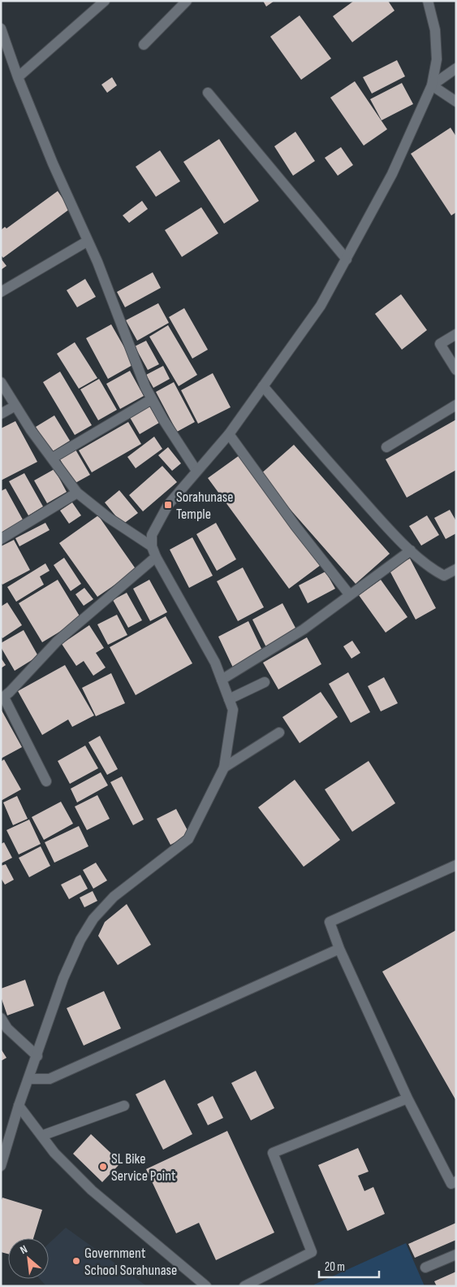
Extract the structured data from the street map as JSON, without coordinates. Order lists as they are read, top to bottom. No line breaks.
{"places":{"transit":["Sorahunase Temple"],"other":["SL Bike Service Point","Government School Sorahunase"]},"scale_bar":"20 m","north":"top left"}
